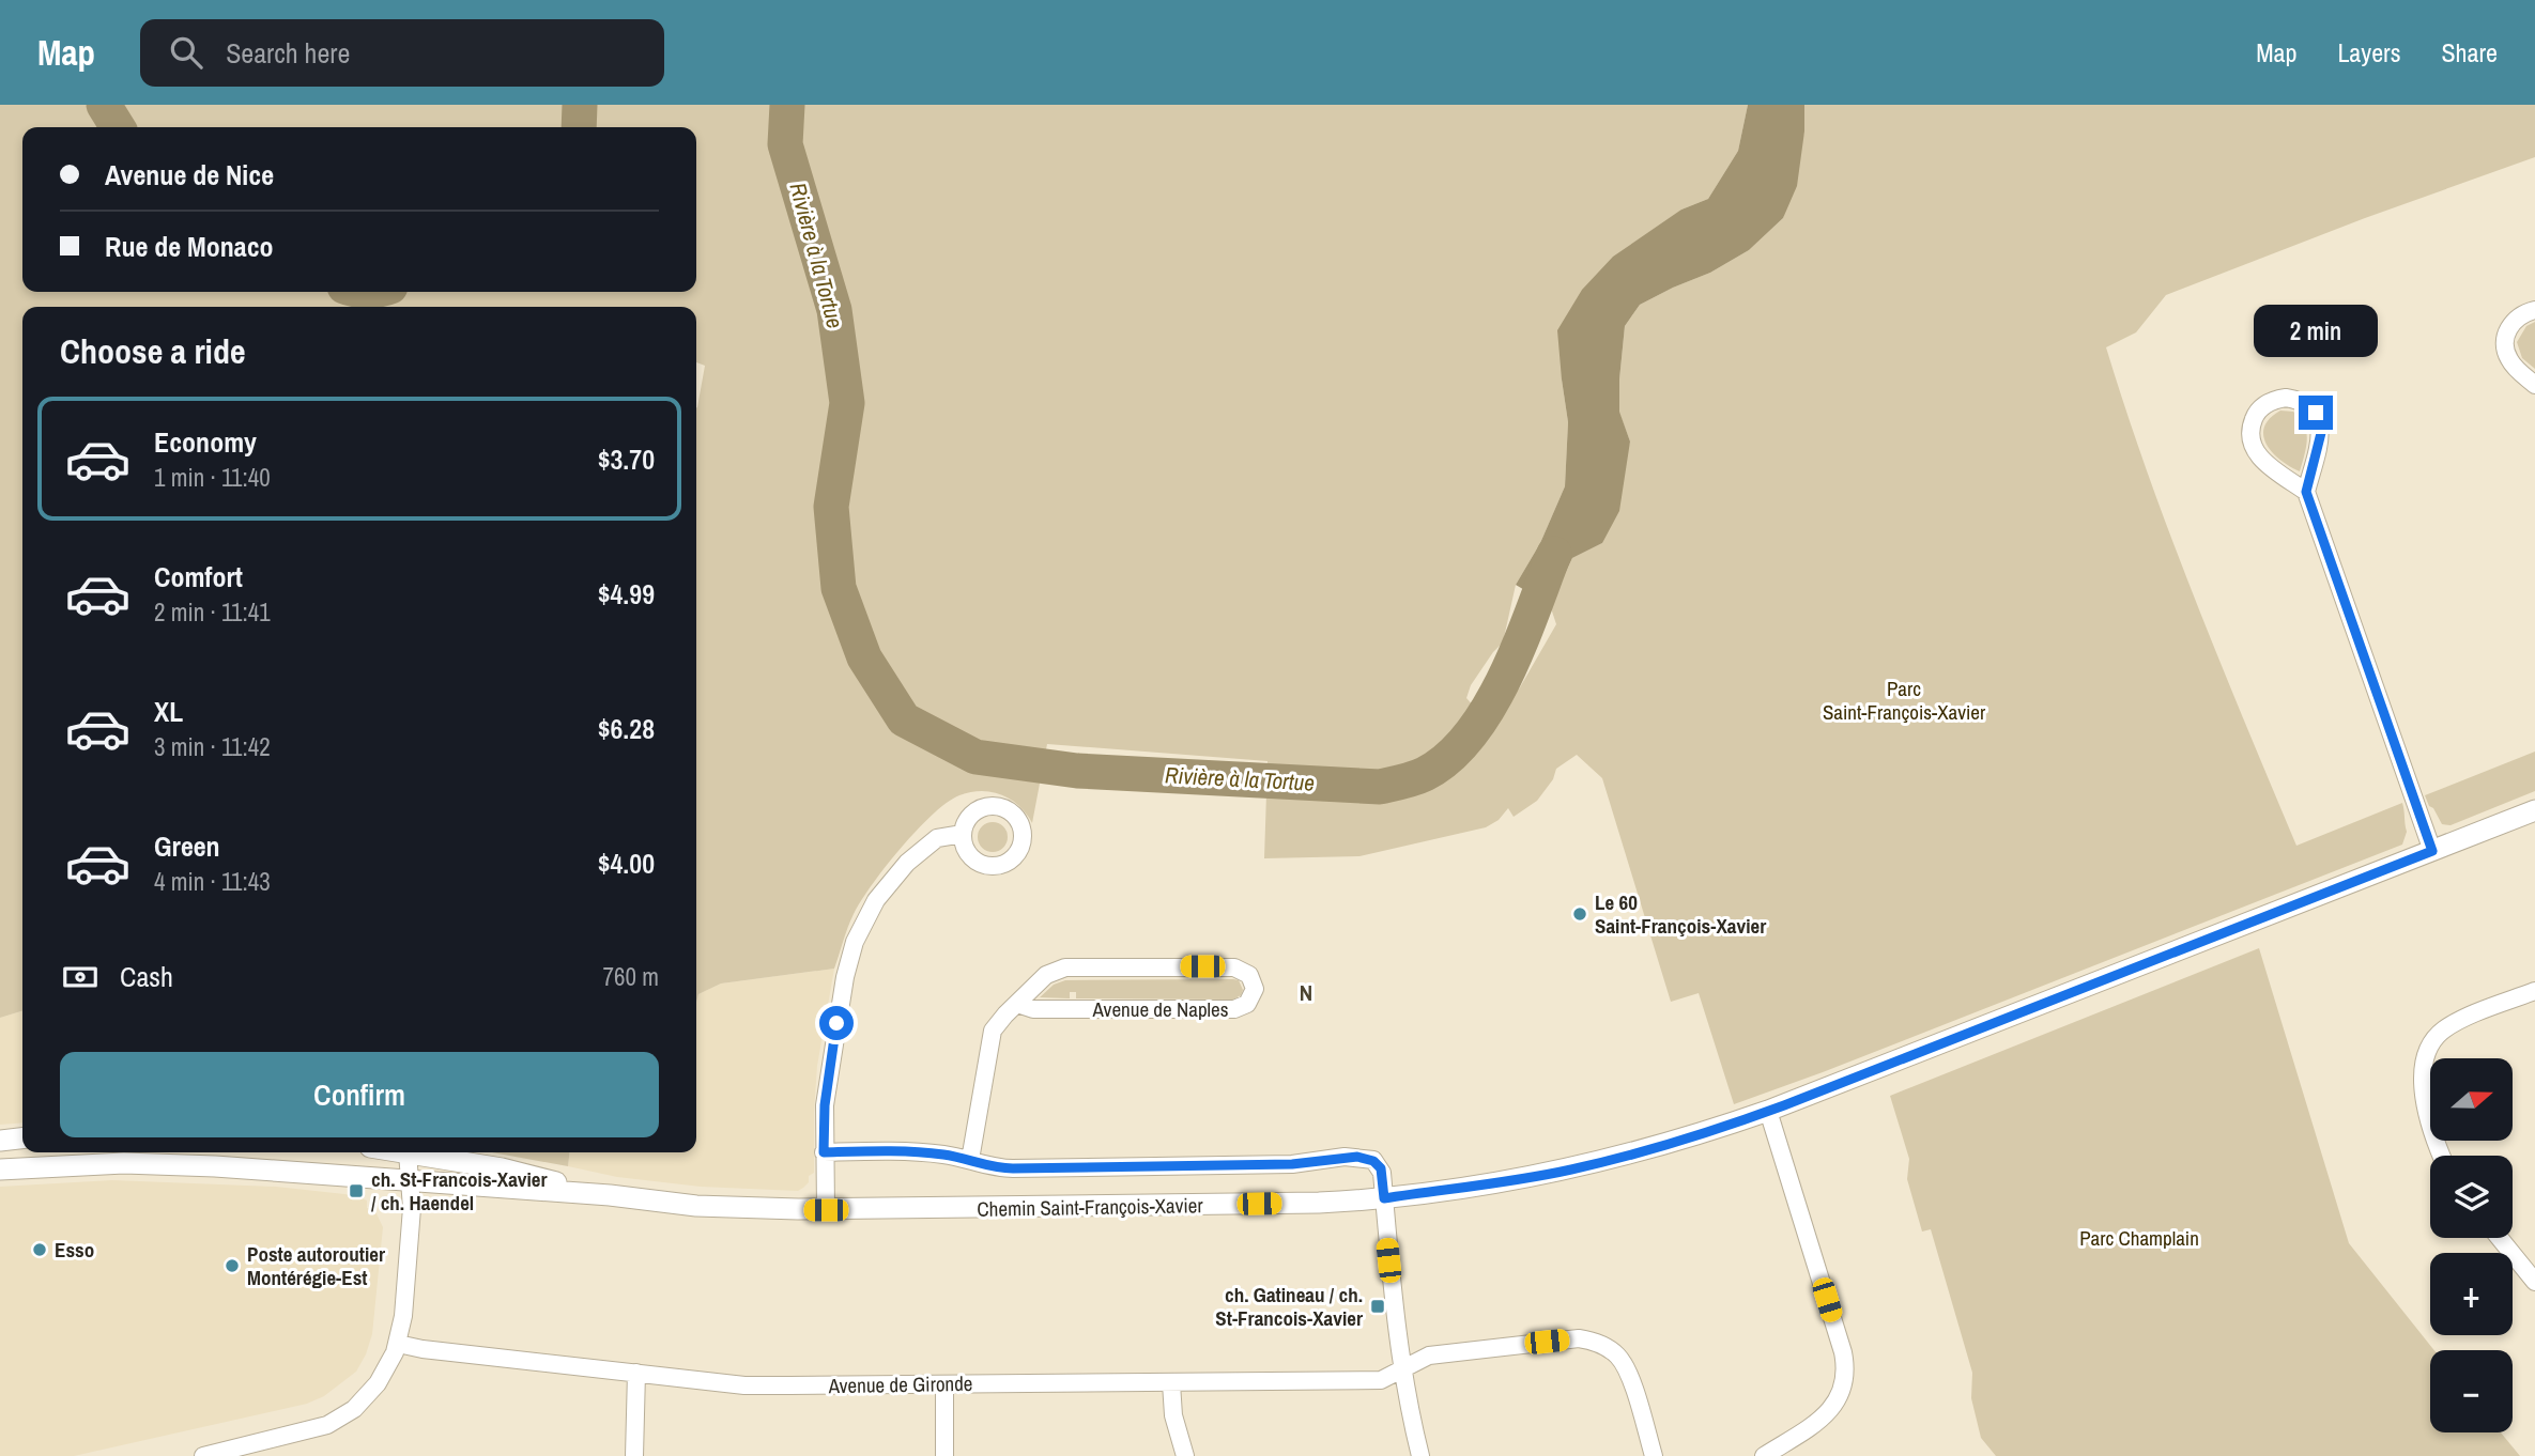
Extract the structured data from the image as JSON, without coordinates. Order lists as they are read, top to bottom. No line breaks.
{"streets":{"street":["Avenue de Naples","Chemin Saint-François-Xavier","Avenue de Gironde"]},"districts":["N"],"water":["Rivière à la Tortue"],"parks":["Parc Saint-François-Xavier","Parc Champlain"],"places":{"other":["Le 60 Saint-François-Xavier","Esso","Poste autoroutier Montérégie-Est"],"transit":["ch. St-Francois-Xavier / ch. Haendel","ch. Gatineau / ch. St-Francois-Xavier"]},"north":"right","page":{"header":"Map","search":"Search here","nav":["Map","Layers","Share"],"banner":["Avenue de Nice","Rue de Monaco"],"bubble":"2 min","heading":"Choose a ride","list":[{"name":"Economy","note":"1 min · 11:40","value":"$3.70"},{"name":"Comfort","note":"2 min · 11:41","value":"$4.99"},{"name":"XL","note":"3 min · 11:42","value":"$6.28"},{"name":"Green","note":"4 min · 11:43","value":"$4.00"}],"pay":["Cash","760 m"],"buttons":"Confirm","map_buttons":["+","−"]}}
